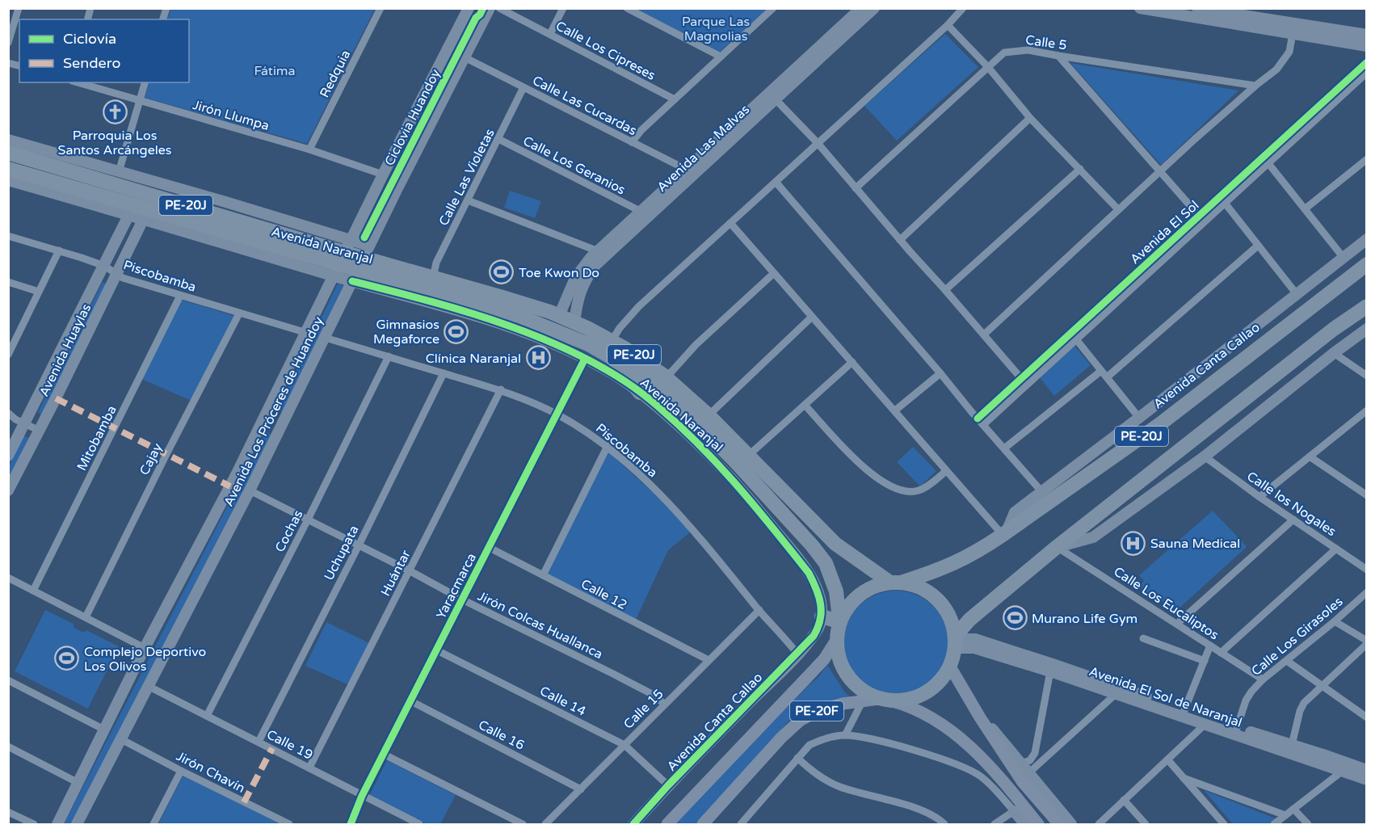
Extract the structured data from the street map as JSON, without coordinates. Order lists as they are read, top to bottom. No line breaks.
{"streets":{"highway":["PE-20J","Avenida Naranjal","Avenida Canta Callao","PE-20F"],"street":["Calle 5","Calle Los Cipreses","Redquia","Calle Las Cucardas","Jirón Llumpa","Avenida Las Malvas","Calle Los Geranios","Calle Las Violetas","Avenida El Sol","Piscobamba","Avenida Huaylas","Avenida Los Próceres de Huandoy","Mitobamba","Cajay","Calle los Nogales","Cochas","Uchupata","Huántar","Yaracmarca","Calle 12","Calle Los Eucaliptos","Jirón Colcas Huallanca","Calle Los Girasoles","Avenida El Sol de Naranjal","Calle 14","Calle 15","Calle 16","Calle 19","Jirón Chavín"],"cycle path":["Ciclovia Huandoy"]},"crossings":[["Redquia","Jirón Llumpa"],["Calle Las Cucardas","Avenida Las Malvas"],["Calle Las Cucardas","Calle Las Violetas"],["Calle Las Cucardas","Avenida Los Próceres de Huandoy"],["Jirón Llumpa","Avenida Los Próceres de Huandoy"],["Avenida Las Malvas","Calle Los Geranios"],["Avenida Las Malvas","Avenida Naranjal"],["Calle Los Geranios","Calle Las Violetas"],["Calle Las Violetas","Avenida Naranjal"],["PE-20J","Avenida Naranjal"],["PE-20J","Avenida Canta Callao"],["PE-20J","Calle Los Eucaliptos"],["PE-20J","Avenida El Sol de Naranjal"],["PE-20J","PE-20F"],["Avenida Naranjal","Avenida Huaylas"],["Avenida Naranjal","Avenida Canta Callao"],["Avenida Naranjal","Avenida Los Próceres de Huandoy"],["Avenida Naranjal","Yaracmarca"],["Avenida Naranjal","Avenida El Sol de Naranjal"],["Avenida Naranjal","PE-20F"],["Piscobamba","Avenida Huaylas"],["Piscobamba","Avenida Canta Callao"],["Piscobamba","Avenida Los Próceres de Huandoy"],["Piscobamba","Mitobamba"],["Piscobamba","Cajay"],["Piscobamba","Cochas"],["Piscobamba","Uchupata"],["Piscobamba","Huántar"],["Piscobamba","Yaracmarca"],["Piscobamba","Calle 15"],["Avenida Canta Callao","Avenida El Sol de Naranjal"],["Avenida Canta Callao","Calle 14"],["Avenida Canta Callao","PE-20F"],["Avenida Los Próceres de Huandoy","Jirón Colcas Huallanca"],["Avenida Los Próceres de Huandoy","Calle 19"],["Avenida Los Próceres de Huandoy","Jirón Chavín"],["Cochas","Jirón Colcas Huallanca"],["Cochas","Calle 19"],["Uchupata","Jirón Colcas Huallanca"],["Uchupata","Calle 19"],["Huántar","Jirón Colcas Huallanca"],["Huántar","Calle 19"],["Yaracmarca","Calle 12"],["Yaracmarca","Jirón Colcas Huallanca"],["Yaracmarca","Calle 14"],["Yaracmarca","Calle 16"],["Yaracmarca","Calle 19"],["Calle 12","Calle 15"],["Calle Los Eucaliptos","Calle Los Girasoles"],["Jirón Colcas Huallanca","Calle 15"],["Calle Los Girasoles","Avenida El Sol de Naranjal"],["Avenida El Sol de Naranjal","PE-20F"],["Calle 14","Calle 15"],["Calle 15","Calle 16"]],"parks":["Parque Las Magnolias","Fátima"],"places":{"church":["Parroquia Los Santos Arcángeles"],"sports":["Toe Kwon Do","Gimnasios Megaforce","Murano Life Gym","Complejo Deportivo Los Olivos"],"hospital":["Clínica Naranjal","Sauna Medical"]},"legend":["Ciclovía","Sendero"]}
